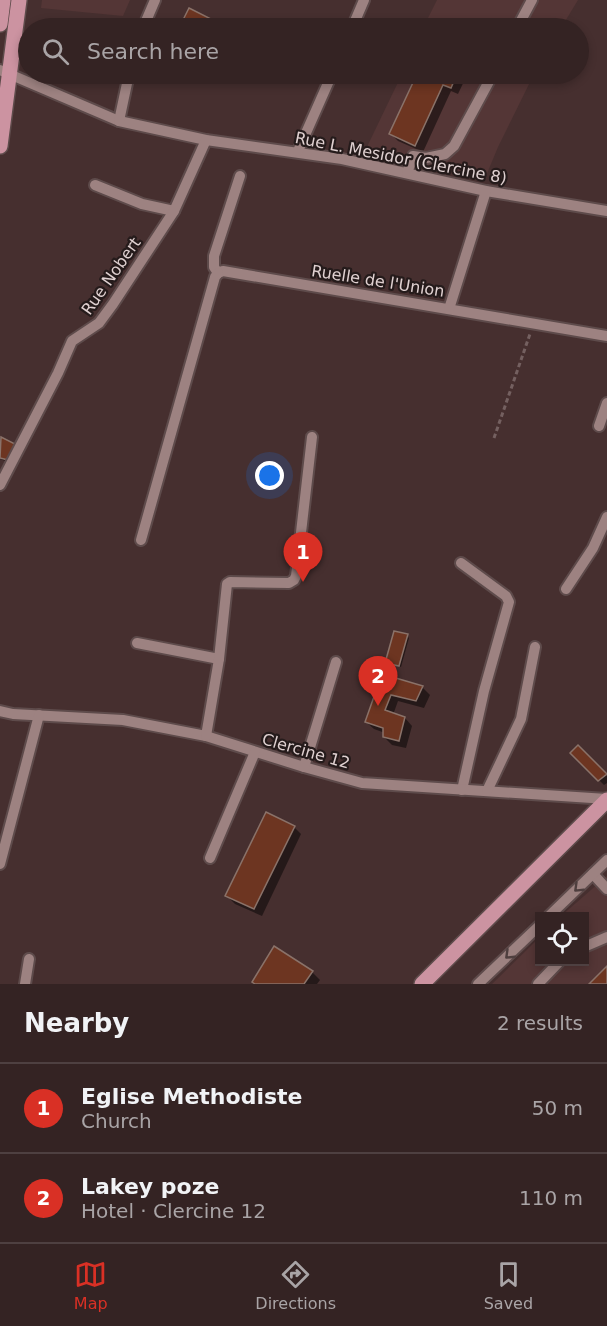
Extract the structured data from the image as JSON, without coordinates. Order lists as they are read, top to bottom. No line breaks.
{"streets":{"street":["Rue L. Mesidor (Clercine 8)","Rue Nobert","Ruelle de l'Union","Clercine 12"]},"crossings":[["Rue L. Mesidor (Clercine 8)","Rue Nobert"],["Rue L. Mesidor (Clercine 8)","Ruelle de l'Union"]],"page":{"search":"Search here","pins":["1","2"],"heading":["Nearby","2 results"],"list":[{"mark":"1","name":"Eglise Methodiste","note":"Church","value":"50 m"},{"mark":"2","name":"Lakey poze","note":"Hotel · Clercine 12","value":"110 m"}],"nav":["Map","Directions","Saved"]}}
